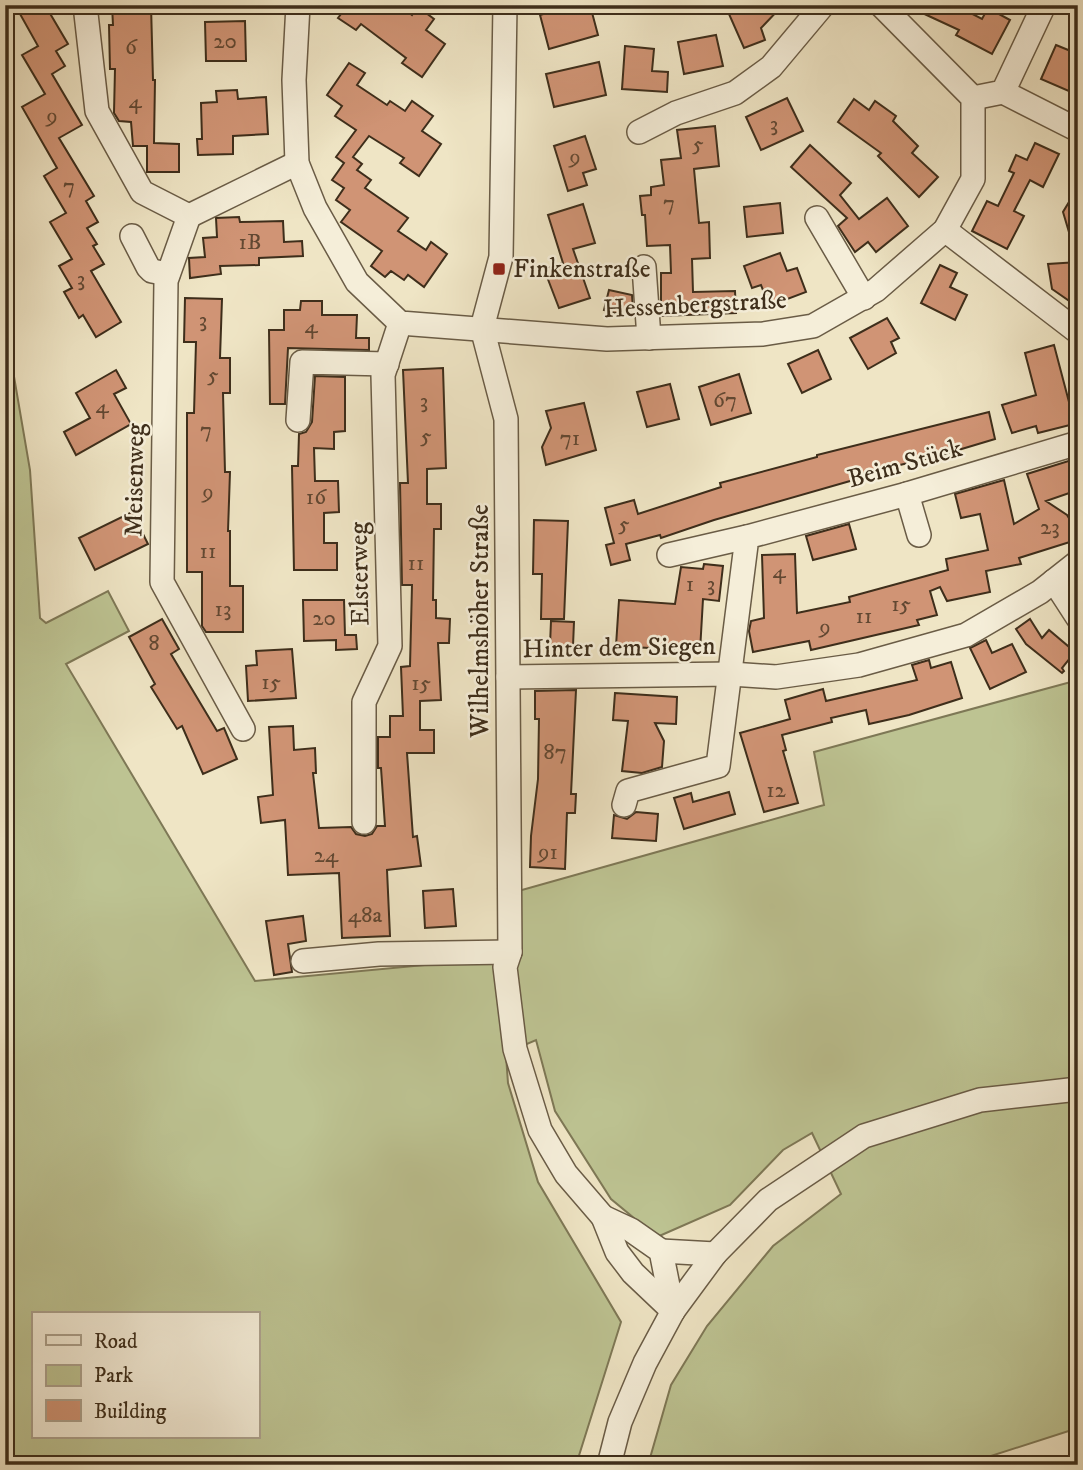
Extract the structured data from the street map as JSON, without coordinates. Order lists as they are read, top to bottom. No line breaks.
{"streets":{"street":["Hessenbergstraße","Beim Stück","Meisenweg","Elsterweg","Wilhelmshöher Straße","Hinter dem Siegen"]},"crossings":[["Hessenbergstraße","Wilhelmshöher Straße"],["Wilhelmshöher Straße","Hinter dem Siegen"]],"places":{"transit":["Finkenstraße"]},"house_numbers":["20","6","4","9","3","5","9","7","7","1B","3","3","4","5","67","3","4","7","5","71","9","16","5","23","11","11","4","1","3","15","13","11","20","9","8","15","15","87","12","91","24","48a"],"legend":["Road","Park","Building"]}
